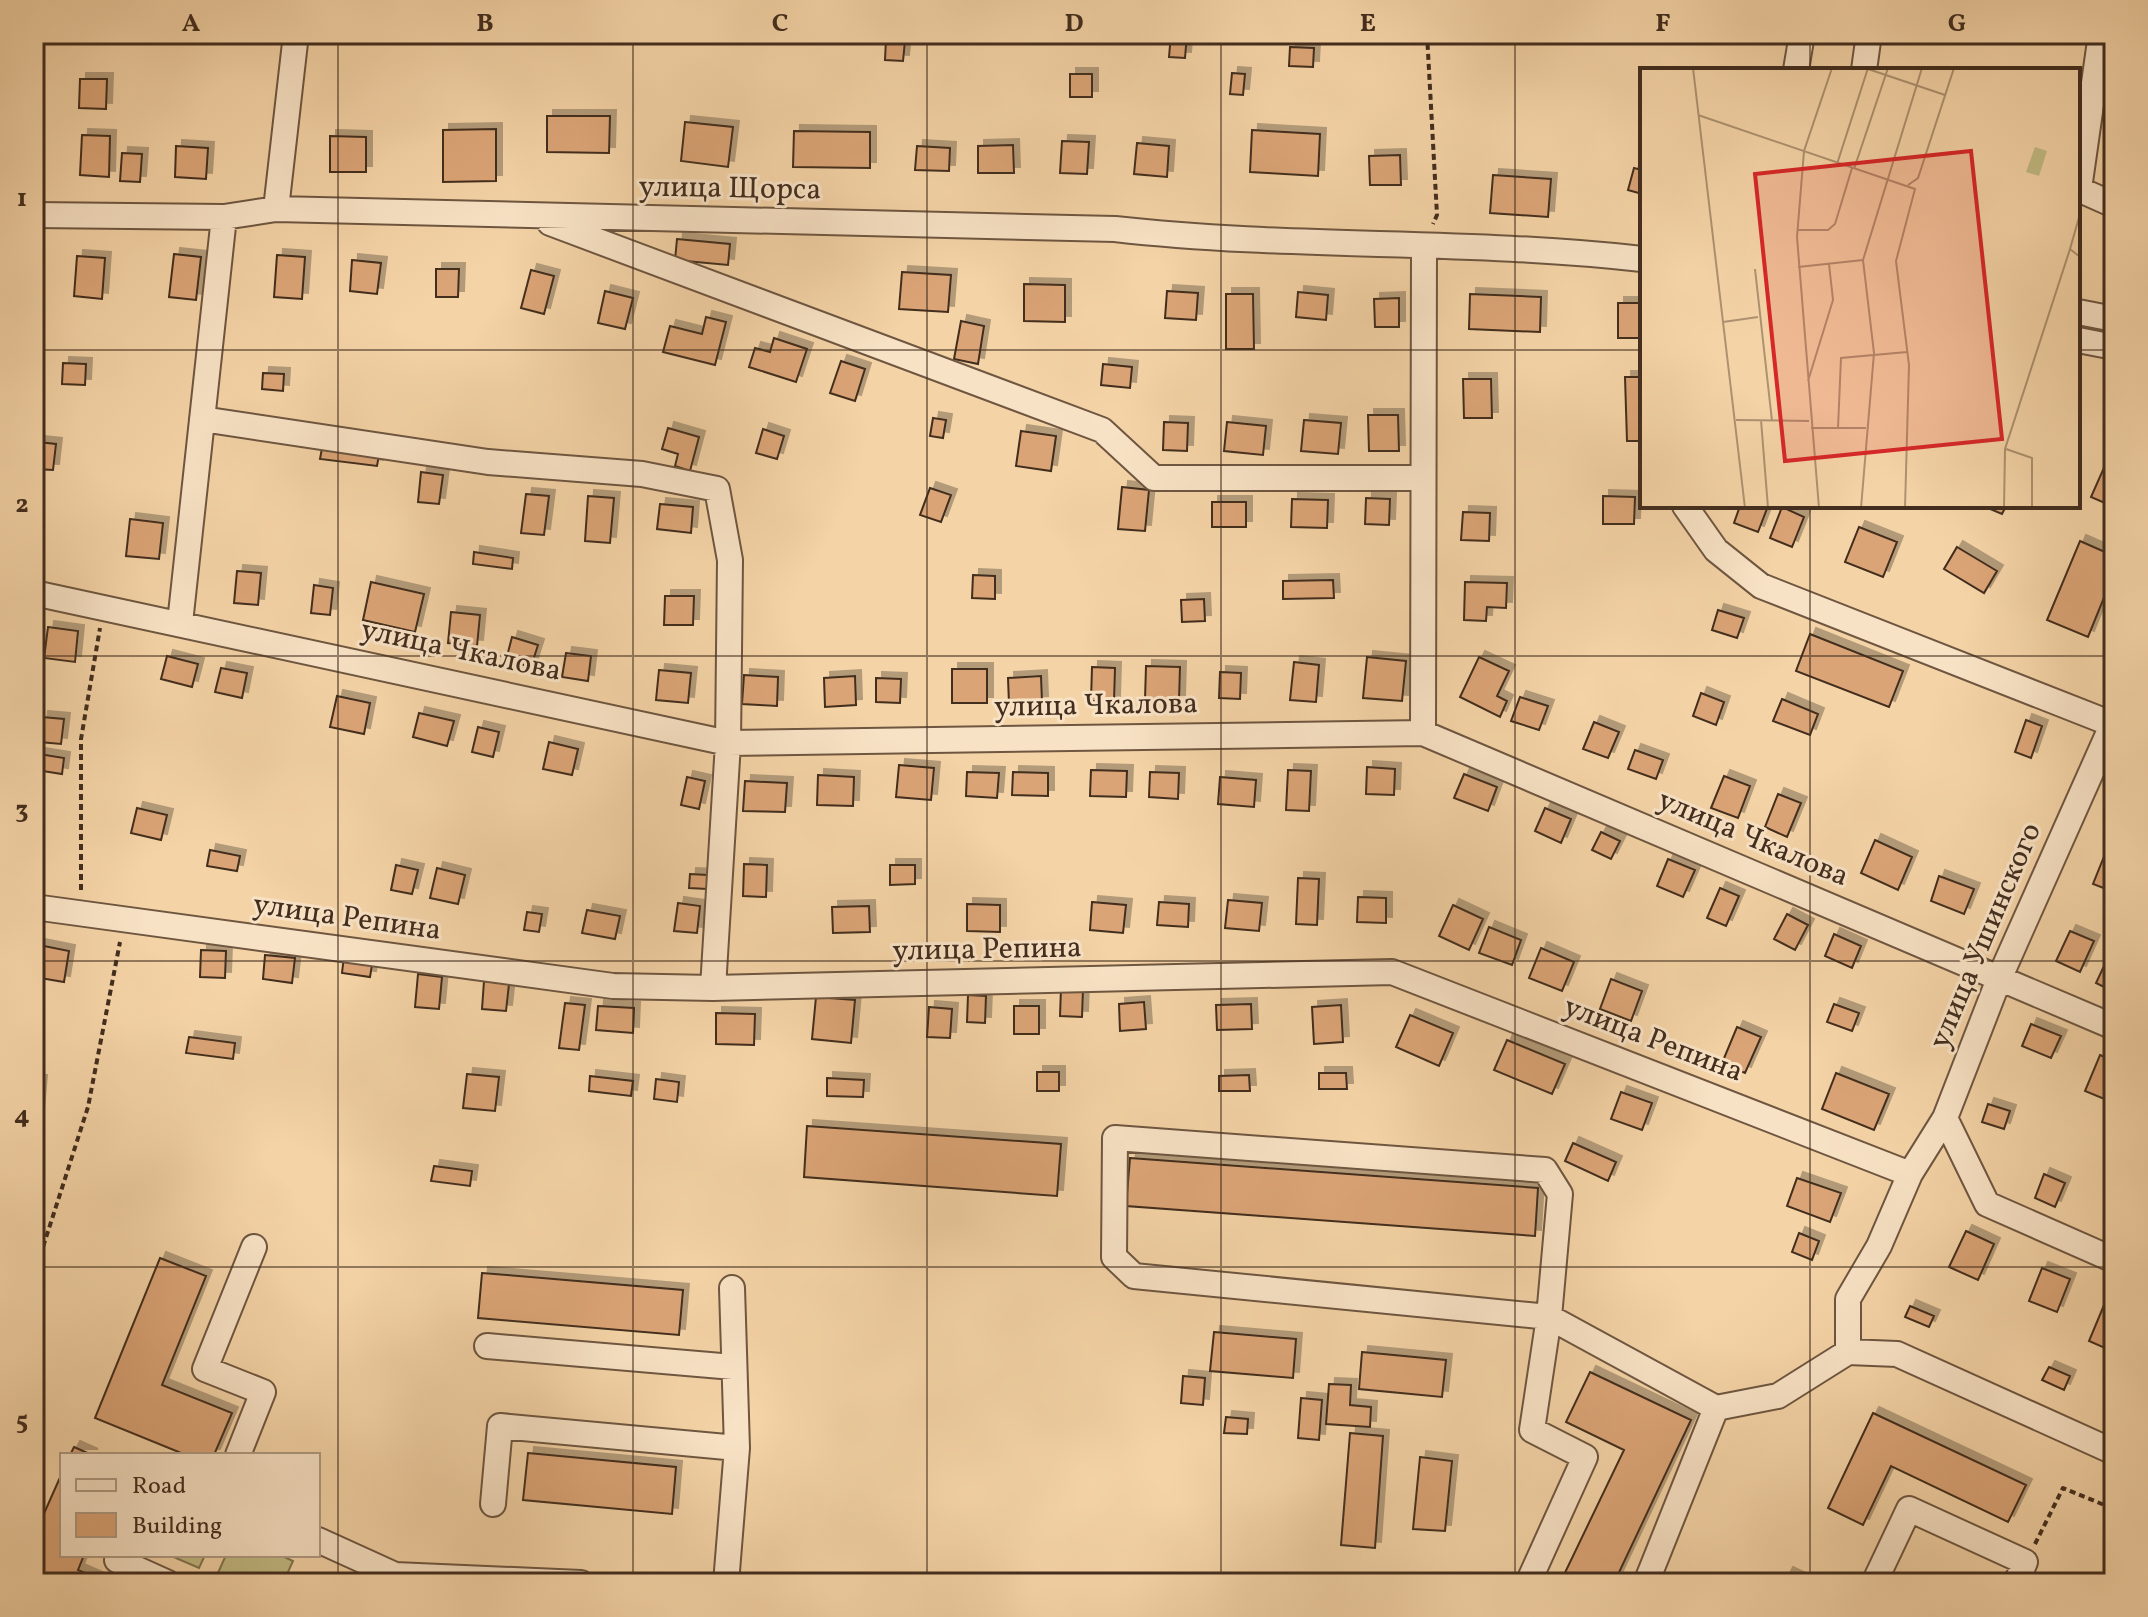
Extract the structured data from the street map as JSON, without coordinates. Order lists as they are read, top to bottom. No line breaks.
{"streets":{"street":["улица Щорса","улица Чкалова","улица Репина","улица Ушинского"]},"crossings":[["улица Чкалова","улица Ушинского"],["улица Репина","улица Ушинского"]],"legend":["Road","Building"],"grid":{"columns":["A","B","C","D","E","F","G"],"rows":["1","2","3","4","5"]}}
